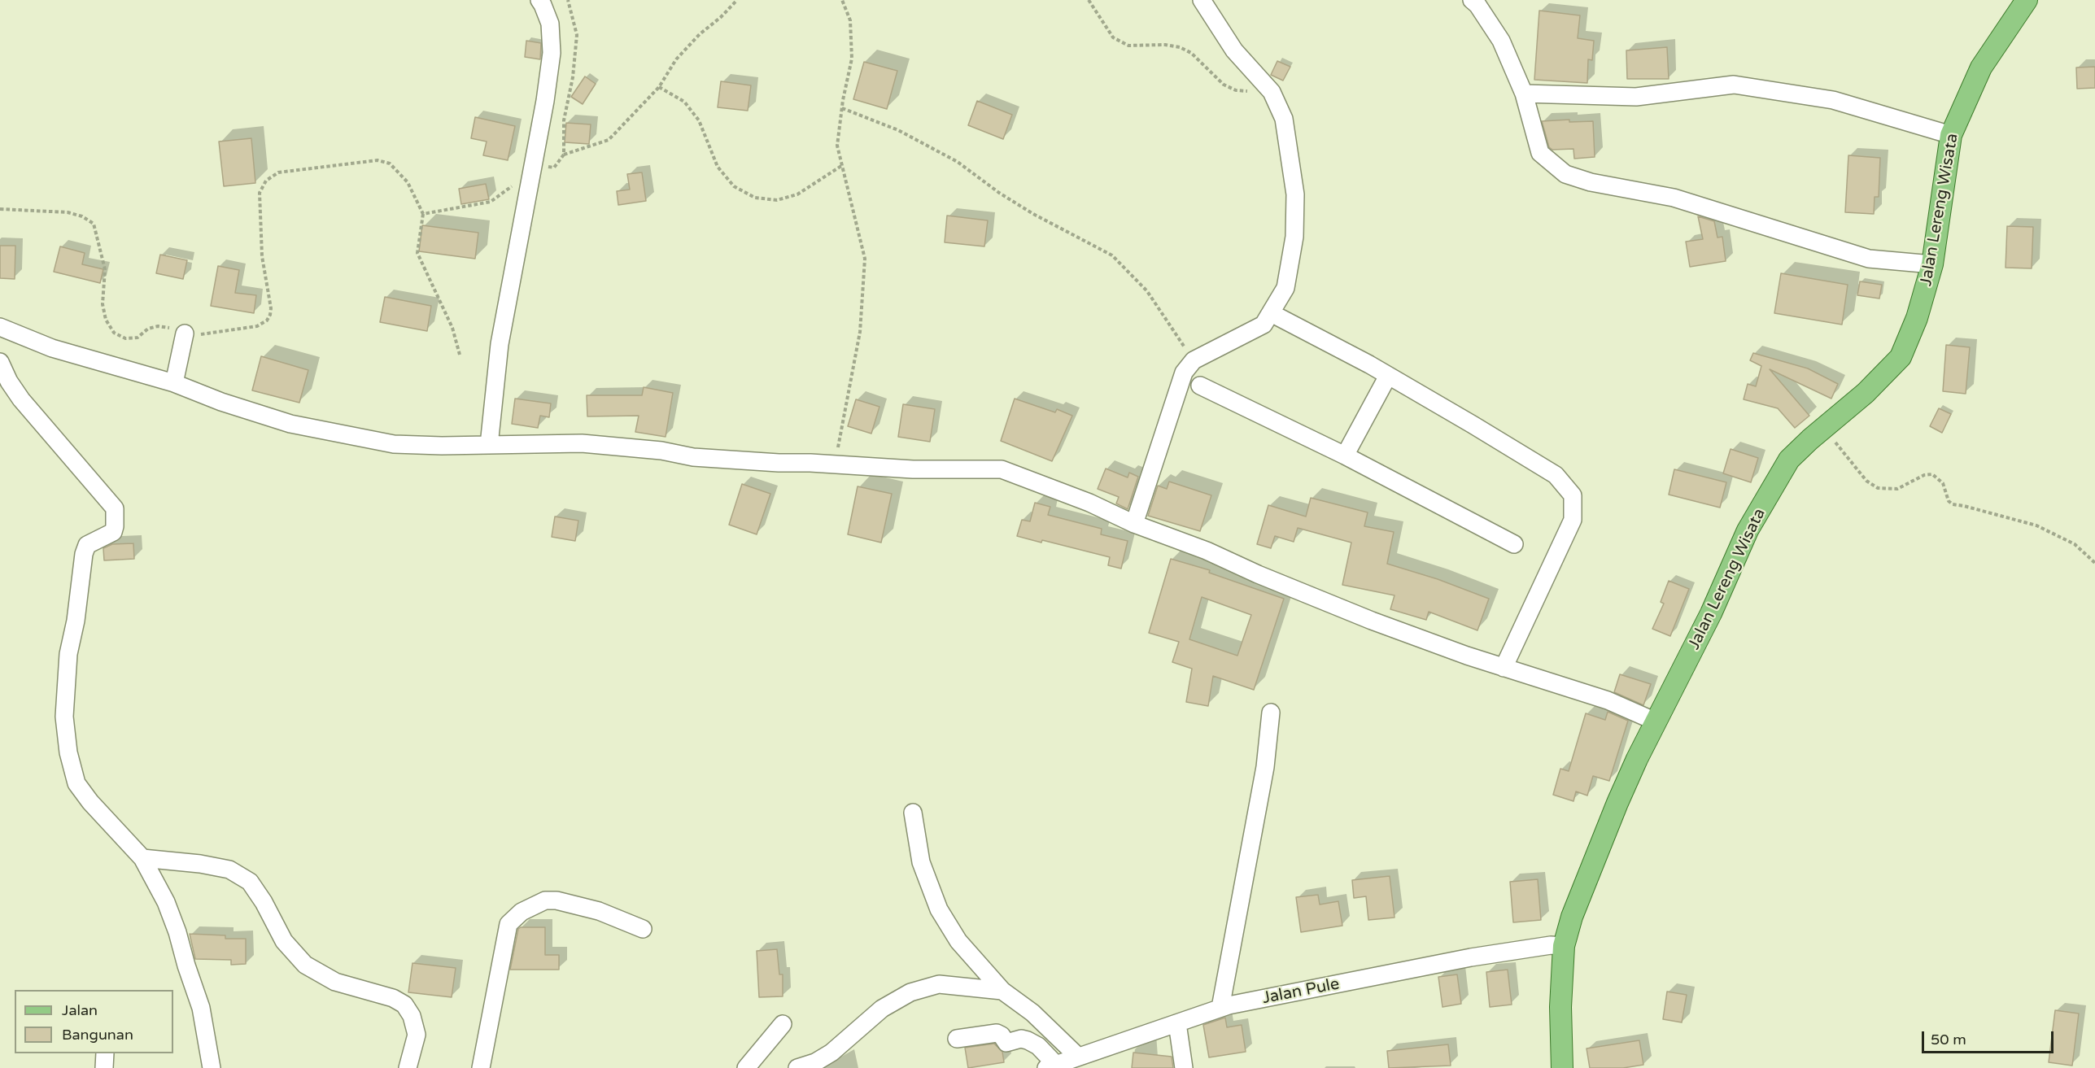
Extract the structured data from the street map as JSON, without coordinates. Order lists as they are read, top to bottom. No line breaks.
{"streets":{"main road":["Jalan Lereng Wisata"],"street":["Jalan Pule"]},"crossings":[["Jalan Lereng Wisata","Jalan Pule"]],"legend":["Jalan","Bangunan"],"scale_bar":"50 m"}
